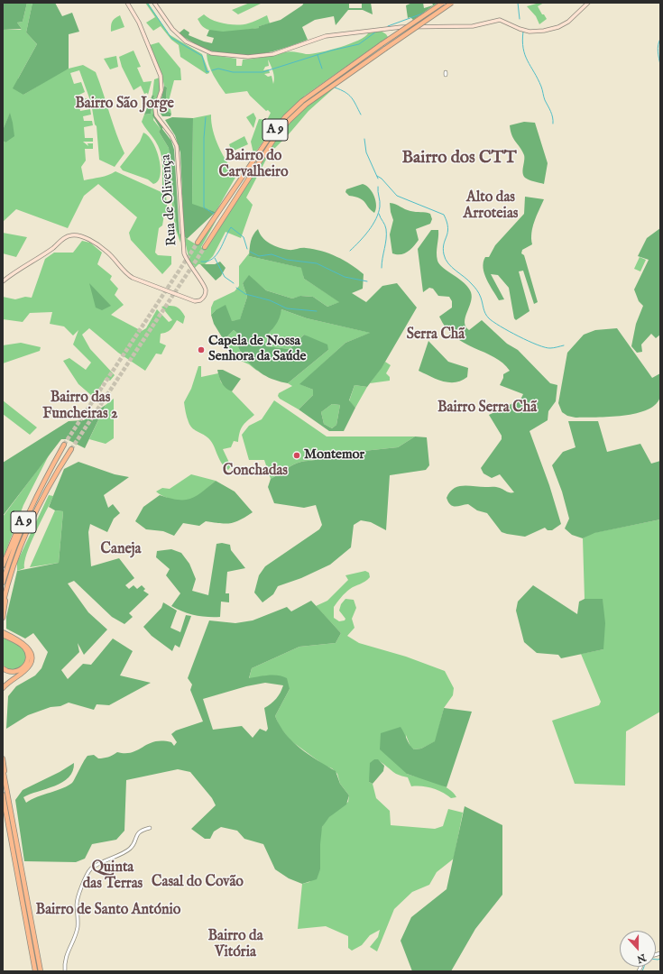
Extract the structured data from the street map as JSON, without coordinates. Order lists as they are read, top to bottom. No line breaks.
{"streets":{"highway":["A 9"],"main road":["Rua de Olivença"]},"districts":["Bairro São Jorge","Bairro do Carvalheiro","Bairro dos CTT","Alto das Arroteias","Serra Chã","Bairro das Funcheiras 2","Bairro Serra Chã","Conchadas","Caneja","Quinta das Terras","Casal do Covão","Bairro de Santo António","Bairro da Vitória"],"places":["Capela de Nossa Senhora da Saúde","Montemor"],"north":"bottom"}
